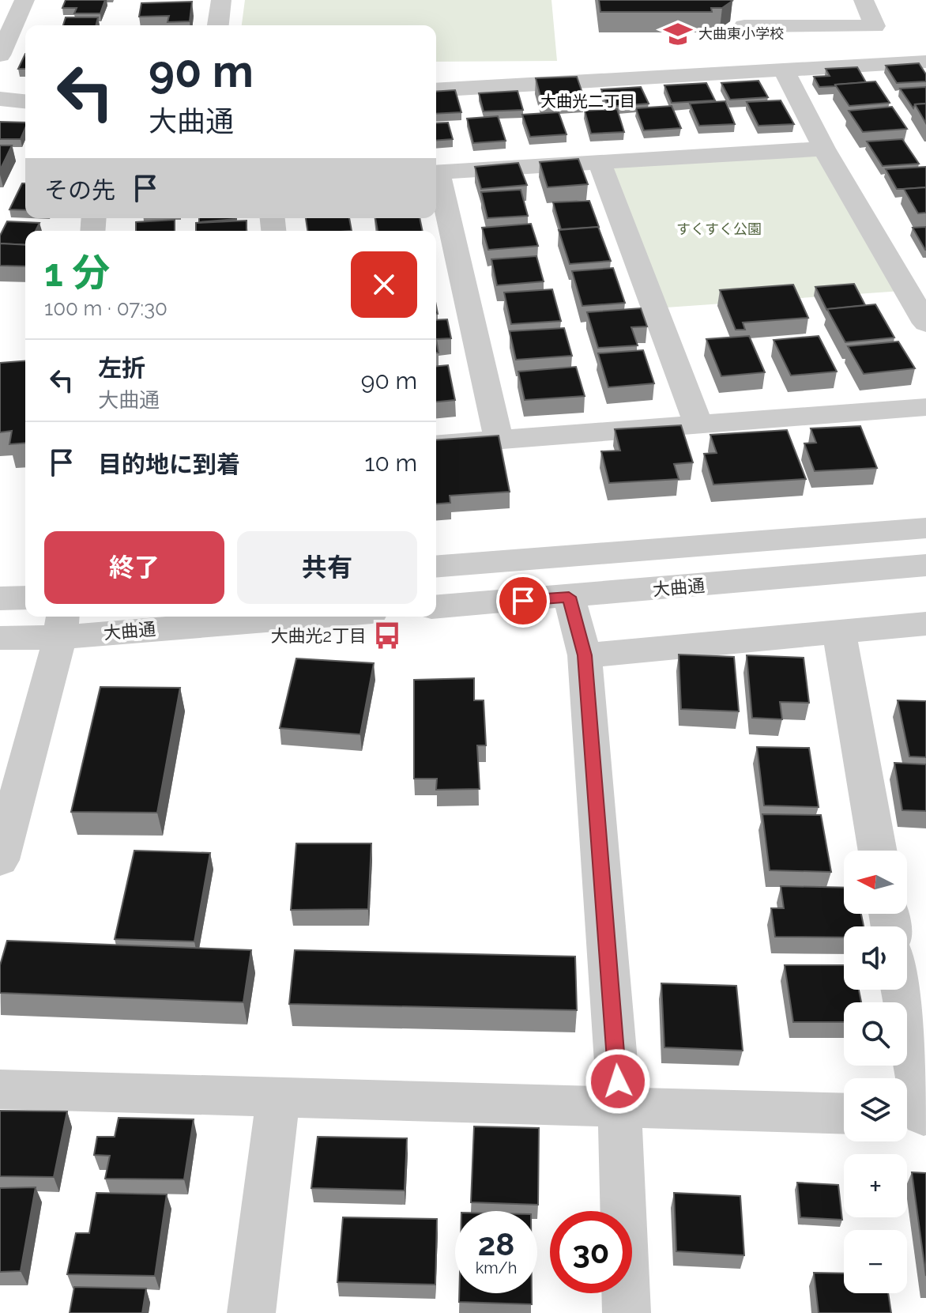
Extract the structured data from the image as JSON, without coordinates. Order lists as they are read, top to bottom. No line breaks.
{"streets":{"street":["大曲通"]},"districts":["大曲光二丁目"],"parks":["すくすく公園"],"places":{"school or university":["大曲東小学校"],"bus stop":["大曲光2丁目"]},"north":"left","page":{"turn":["90 m","大曲通"],"then":"その先","heading":["1 分","100 m · 07:30"],"list":[{"name":"左折","note":"大曲通","value":"90 m"},{"name":"目的地に到着","value":"10 m"}],"buttons":["終了","共有"],"map_buttons":["+","−"],"speed":"28 km/h","limit":"30"}}
